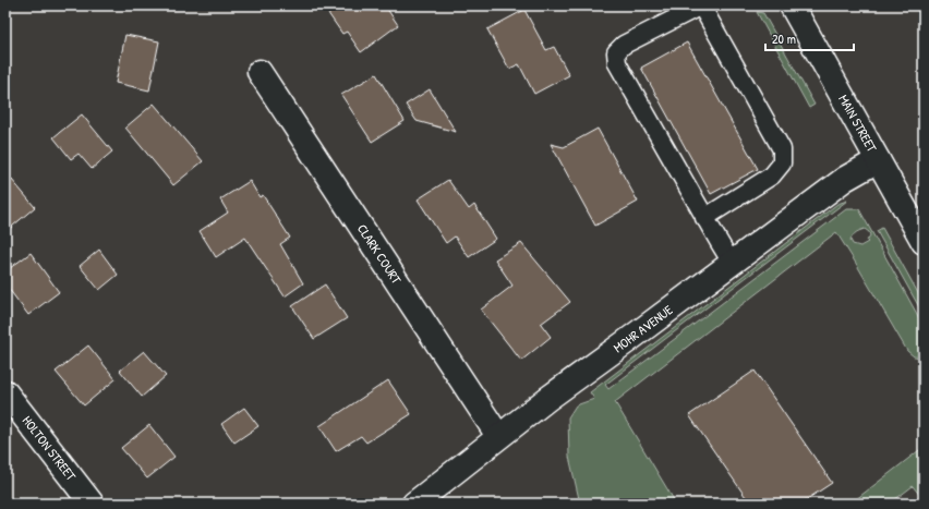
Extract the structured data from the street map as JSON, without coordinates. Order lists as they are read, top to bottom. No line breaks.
{"streets":{"street":["MAIN STREET","CLARK COURT","MOHR AVENUE","HOLTON STREET"]},"crossings":[["MAIN STREET","MOHR AVENUE"],["CLARK COURT","MOHR AVENUE"]],"scale_bar":"20 m"}
